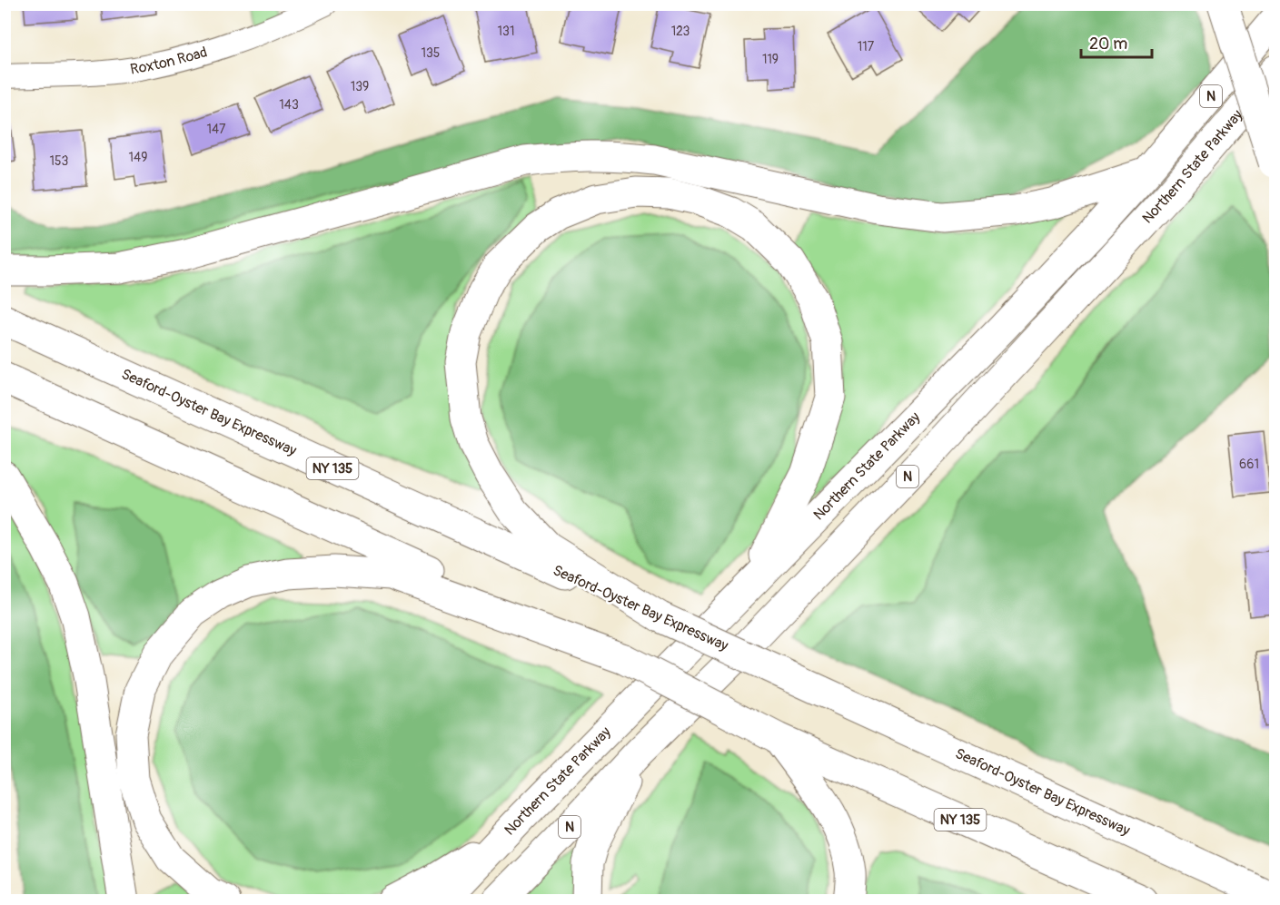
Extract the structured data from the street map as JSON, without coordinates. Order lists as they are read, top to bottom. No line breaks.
{"streets":{"main road":["N","Northern State Parkway","Seaford-Oyster Bay Expressway","NY 135"],"street":["Roxton Road"]},"house_numbers":["131","123","117","135","119","139","143","147","149","153","661"],"scale_bar":"20 m"}
